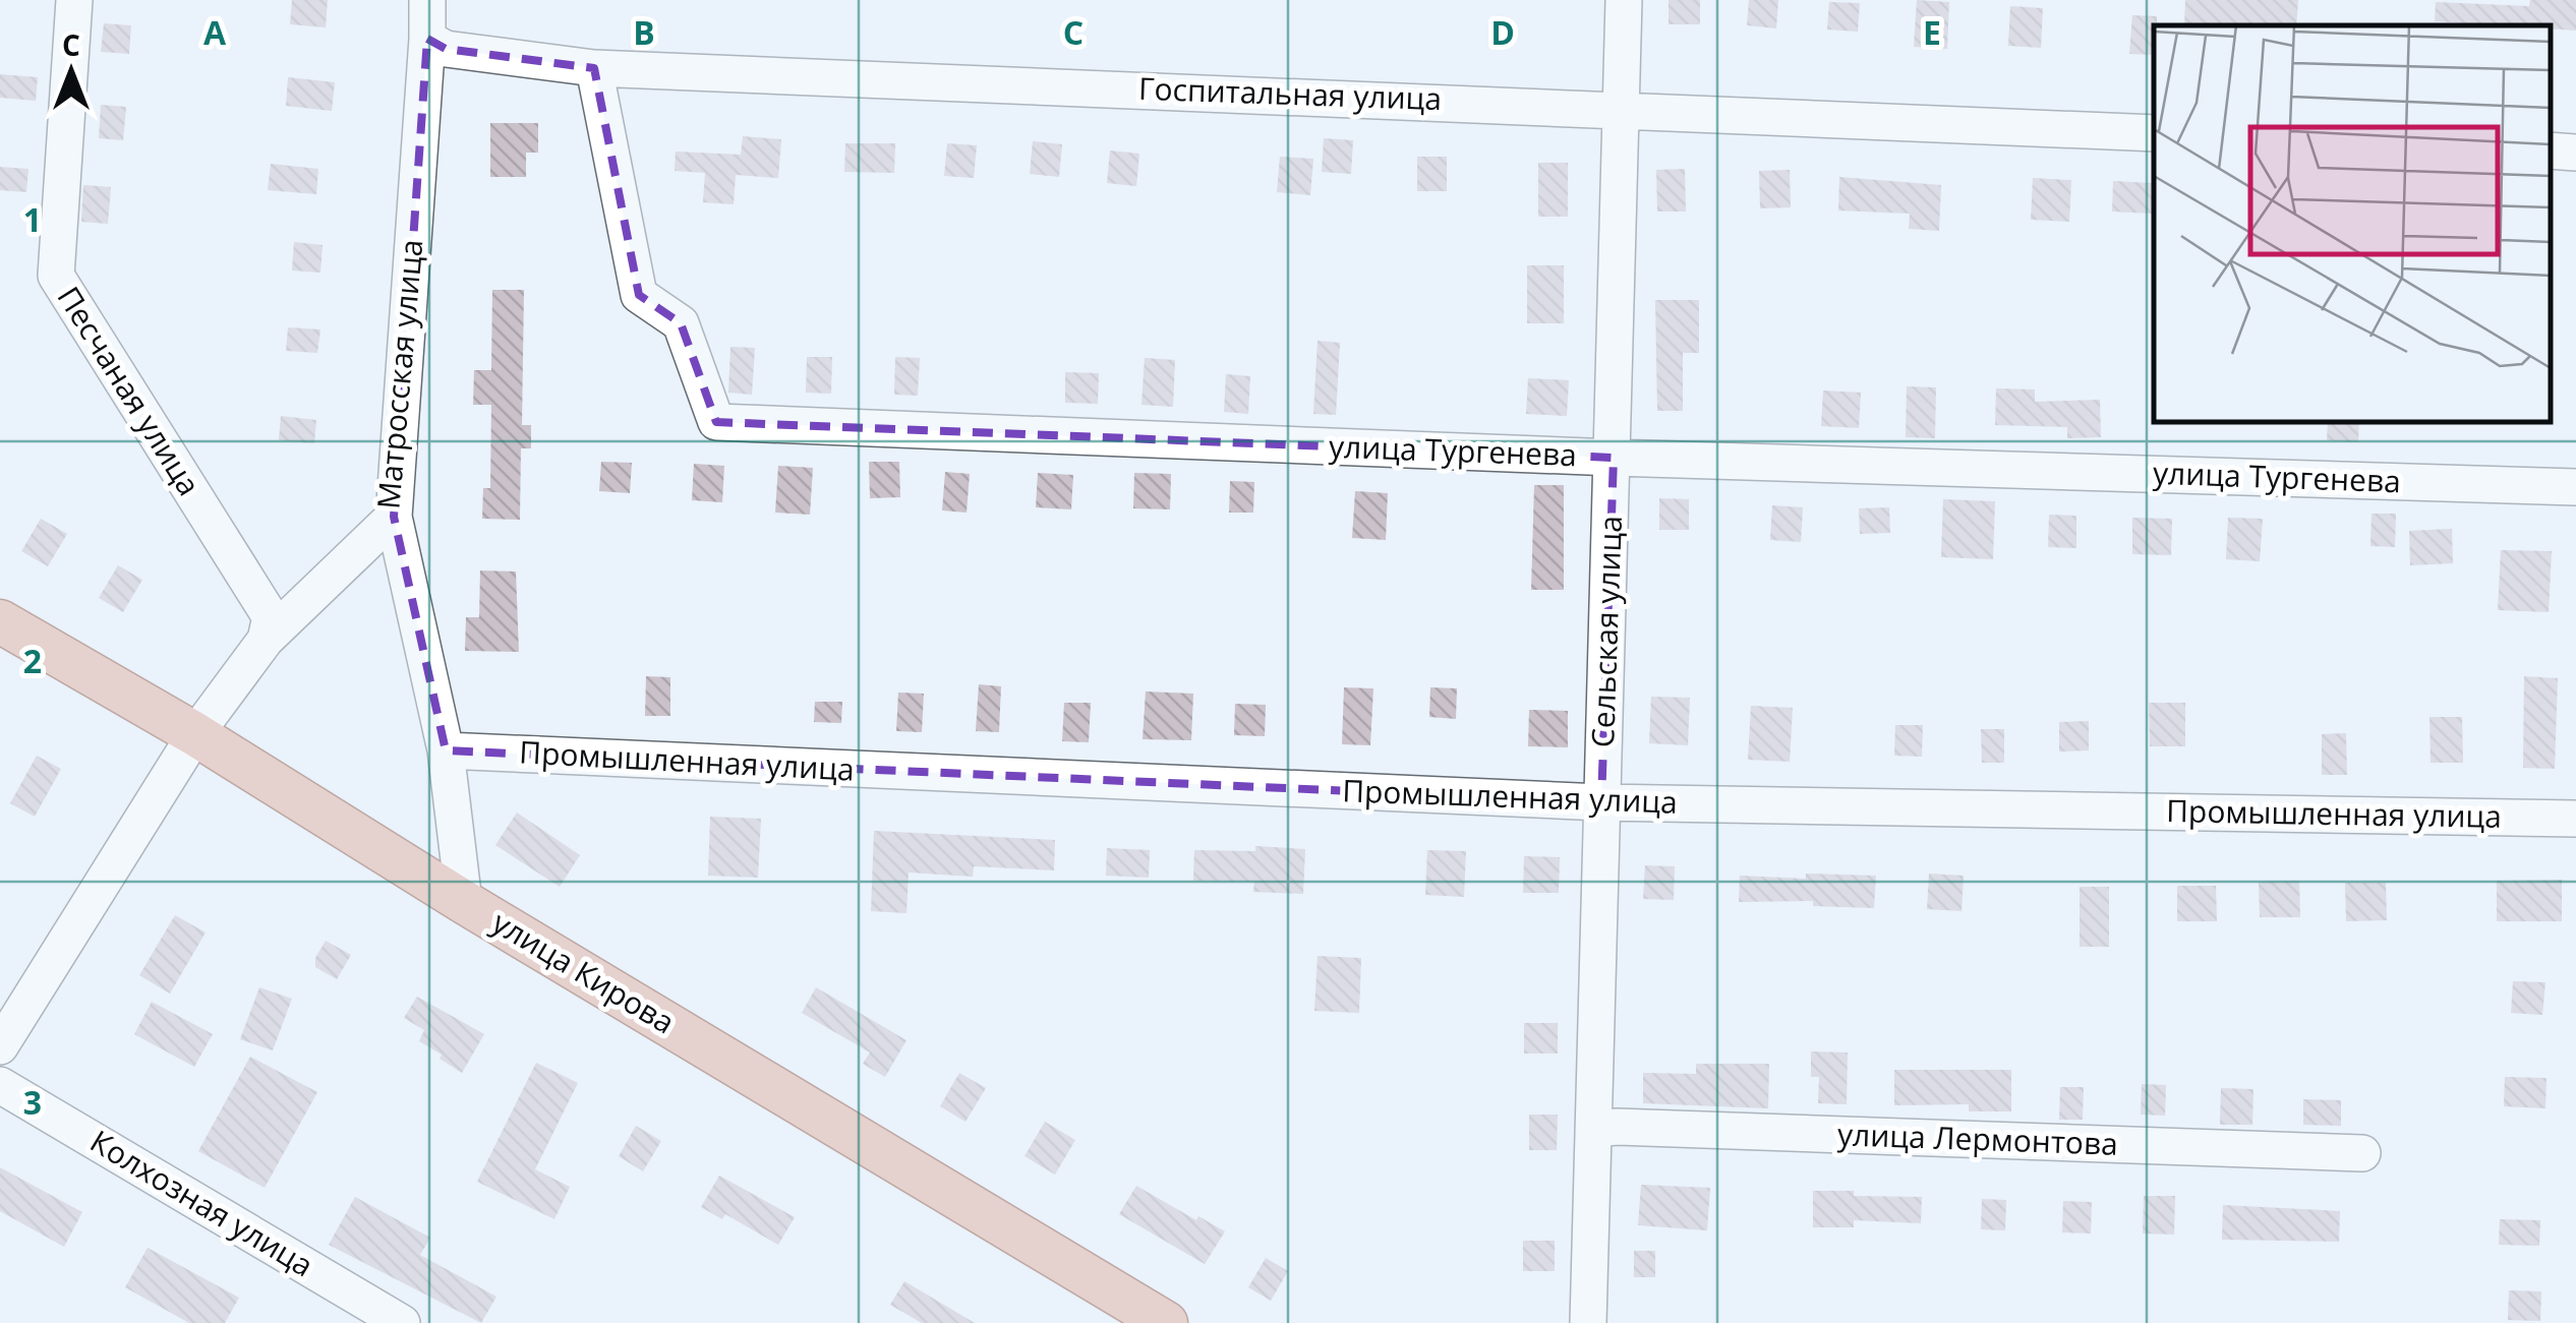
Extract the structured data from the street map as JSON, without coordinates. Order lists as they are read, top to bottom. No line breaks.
{"streets":{"main road":["улица Кирова"],"street":["Госпитальная улица","Матросская улица","Песчаная улица","улица Тургенева","Сельская улица","Промышленная улица","улица Лермонтова","Колхозная улица"]},"crossings":[["Госпитальная улица","Матросская улица"],["Госпитальная улица","улица Тургенева"],["Госпитальная улица","Сельская улица"],["Матросская улица","Песчаная улица"],["Матросская улица","улица Кирова"],["улица Тургенева","Сельская улица"],["Сельская улица","Промышленная улица"],["Сельская улица","улица Лермонтова"]],"north":"top","grid":{"columns":["A","B","C","D","E"],"rows":["1","2","3"]}}
